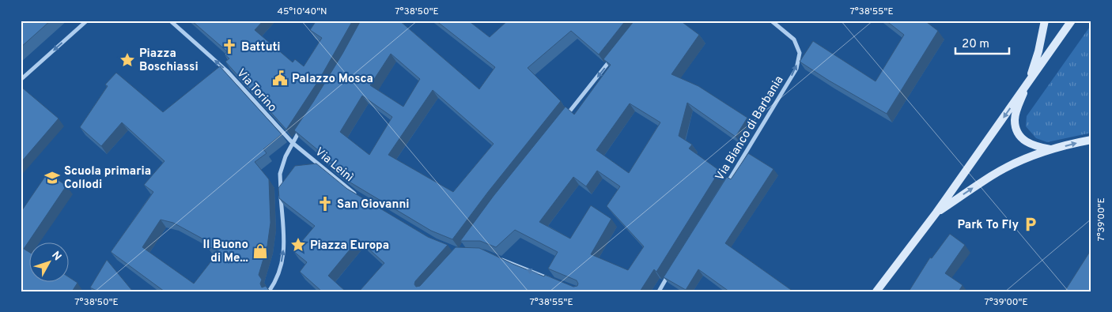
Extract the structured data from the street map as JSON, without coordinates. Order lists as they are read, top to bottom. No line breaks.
{"streets":{"street":["Via Torino","Via Bianco di Barbania","Via Leinì"]},"crossings":[["Via Torino","Via Leinì"]],"one_way":["Via Torino","Via Bianco di Barbania"],"places":{"church":["Battuti","San Giovanni"],"place":["Piazza Boschiassi","Piazza Europa"],"public building":["Palazzo Mosca"],"school or university":["Scuola primaria Collodi"],"parking":["Park To Fly"],"shop":["Il Buono di Me..."]},"scale_bar":"20 m","north":"top right","coordinates":["45°10'40\"N","7°38'50\"E","7°38'55\"E","7°39'00\"E"]}
